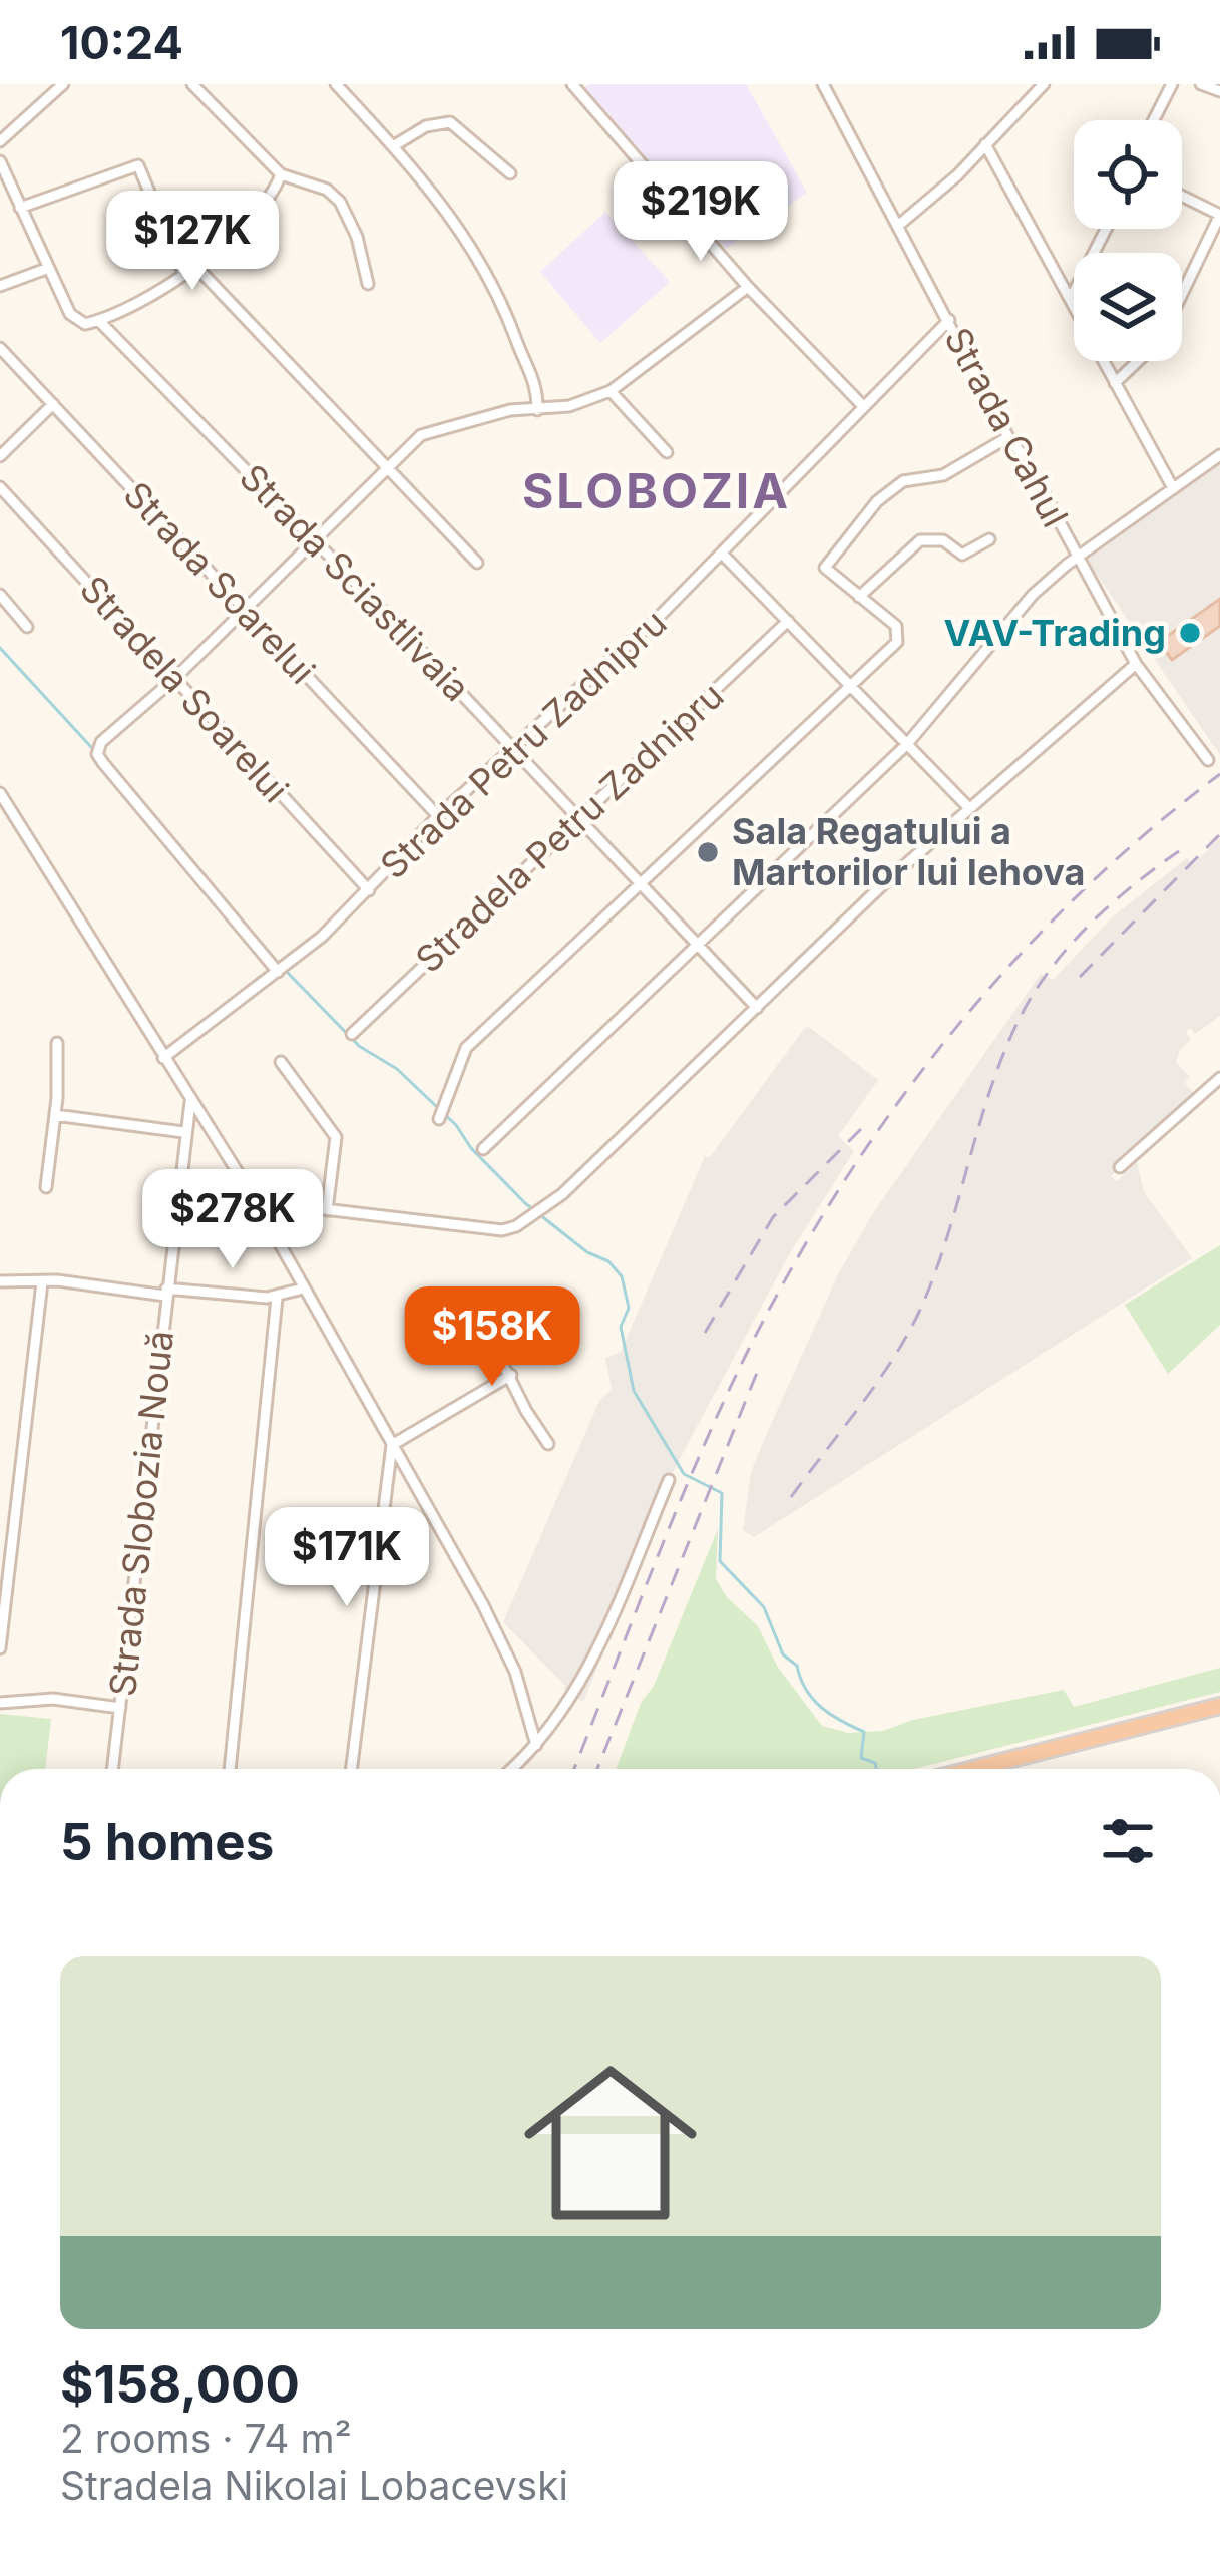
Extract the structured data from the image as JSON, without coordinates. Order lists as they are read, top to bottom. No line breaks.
{"streets":{"street":["Strada Cahul","Strada Soarelui","Strada Sciastlivaia","Stradela Soarelui","Strada Petru Zadnipru","Stradela Petru Zadnipru","Strada Slobozia Nouă"]},"crossings":[["Strada Cahul","Strada Petru Zadnipru"],["Strada Soarelui","Strada Petru Zadnipru"],["Strada Sciastlivaia","Strada Petru Zadnipru"],["Strada Sciastlivaia","Stradela Petru Zadnipru"],["Stradela Soarelui","Strada Petru Zadnipru"]],"districts":["SLOBOZIA"],"places":["VAV-Trading","Sala Regatului a Martorilor lui Iehova"],"page":{"status":"10:24","price":["$219K","$127K","$278K","$158K","$171K"],"heading":"5 homes","list":[{"name":"$158,000","note":"2 rooms · 74 m² · Stradela Nikolai Lobacevski"}]}}
